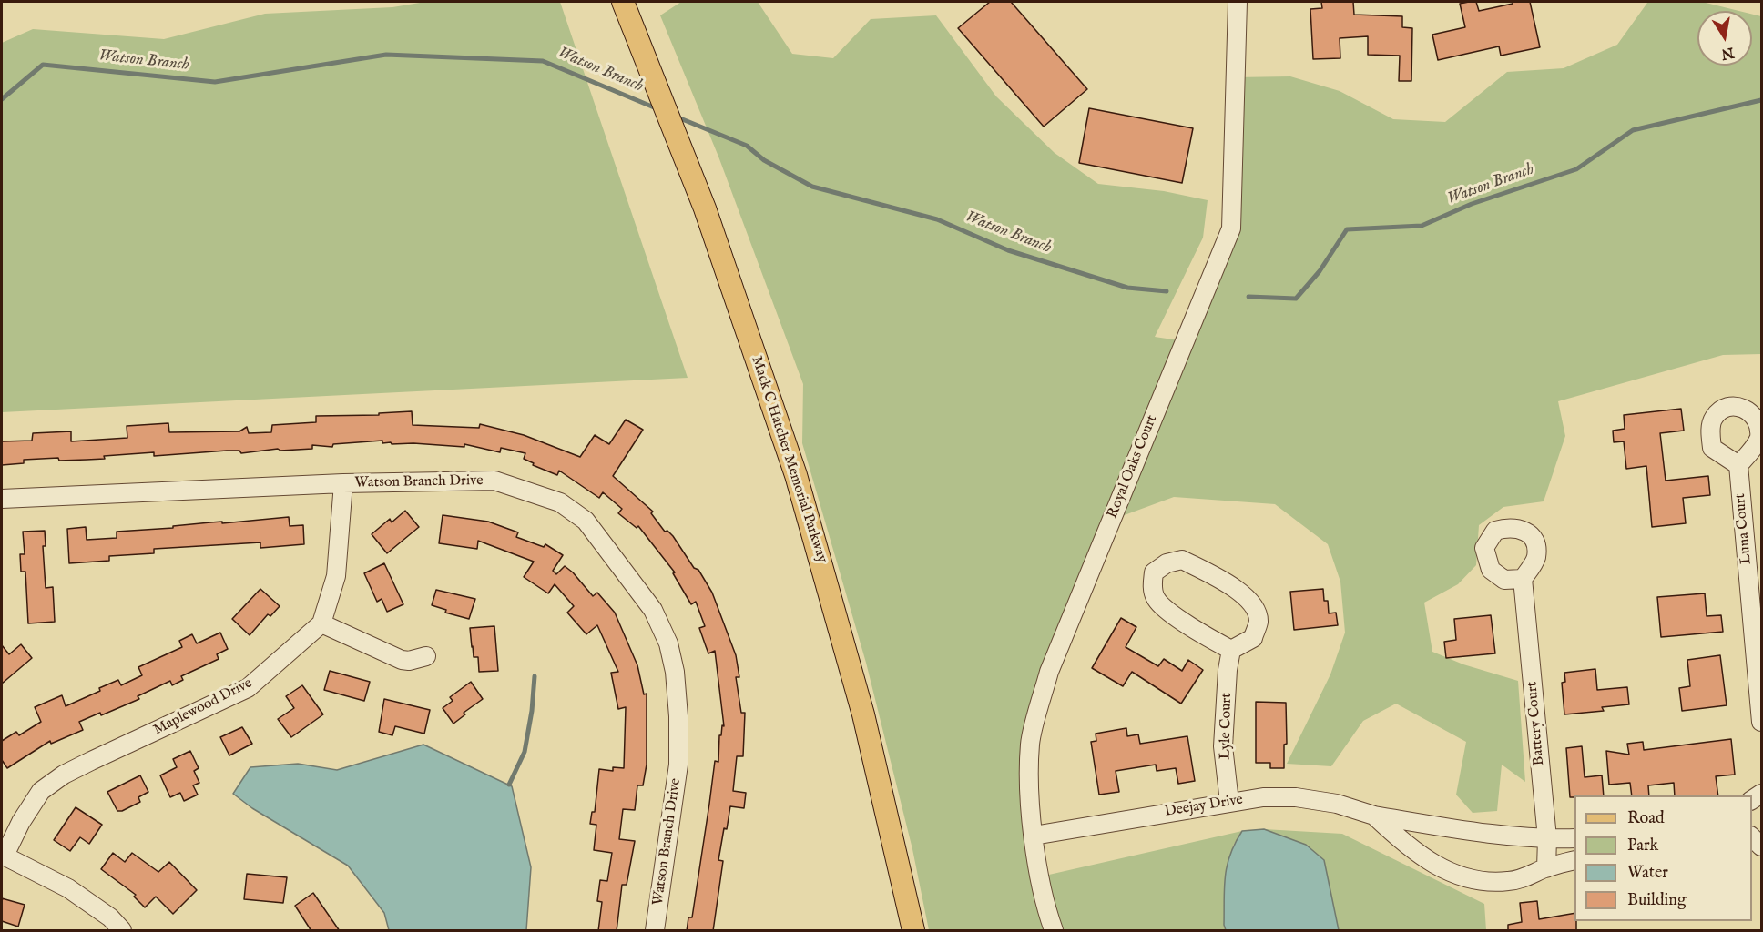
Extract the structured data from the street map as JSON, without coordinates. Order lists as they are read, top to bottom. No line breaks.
{"streets":{"main road":["Mack C Hatcher Memorial Parkway"],"street":["Royal Oaks Court","Watson Branch Drive","Luna Court","Maplewood Drive","Battery Court","Lyle Court","Deejay Drive"]},"crossings":[["Royal Oaks Court","Deejay Drive"],["Battery Court","Deejay Drive"],["Lyle Court","Deejay Drive"]],"water":["Watson Branch"],"legend":["Road","Park","Water","Building"],"north":"bottom"}
